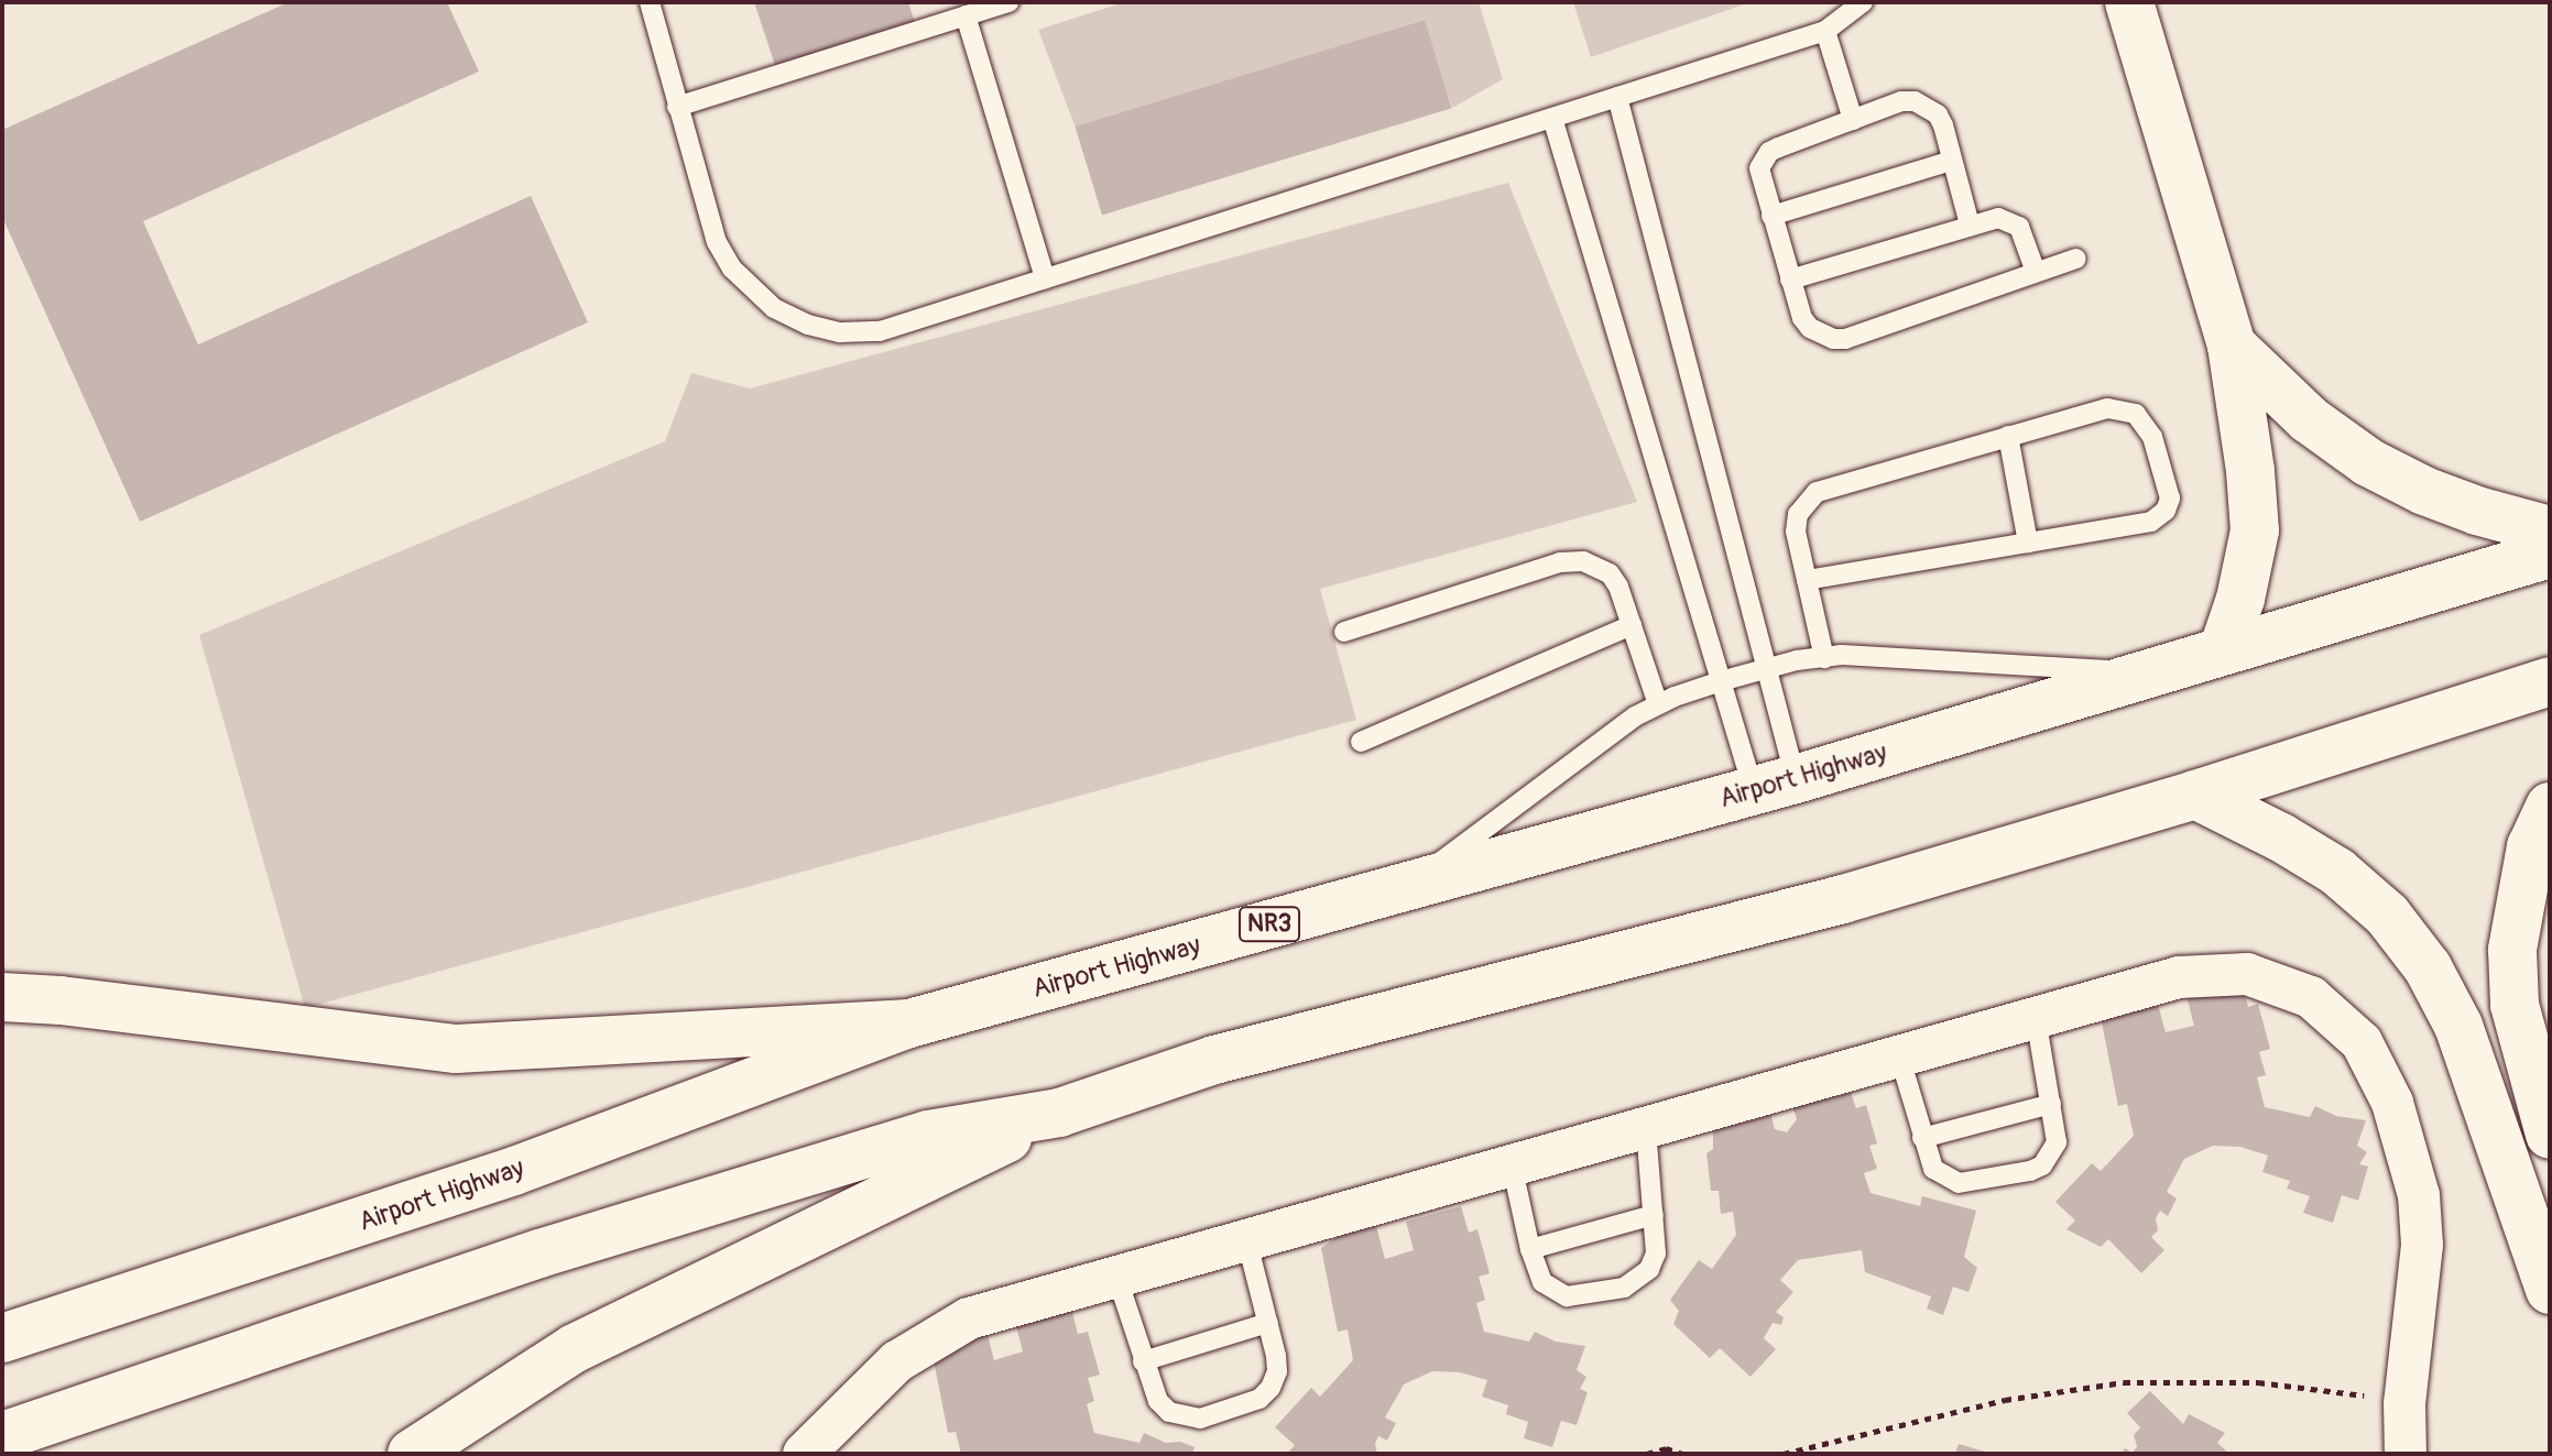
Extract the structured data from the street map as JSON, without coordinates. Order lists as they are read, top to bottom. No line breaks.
{"streets":{"main road":["Airport Highway","NR3"]}}
